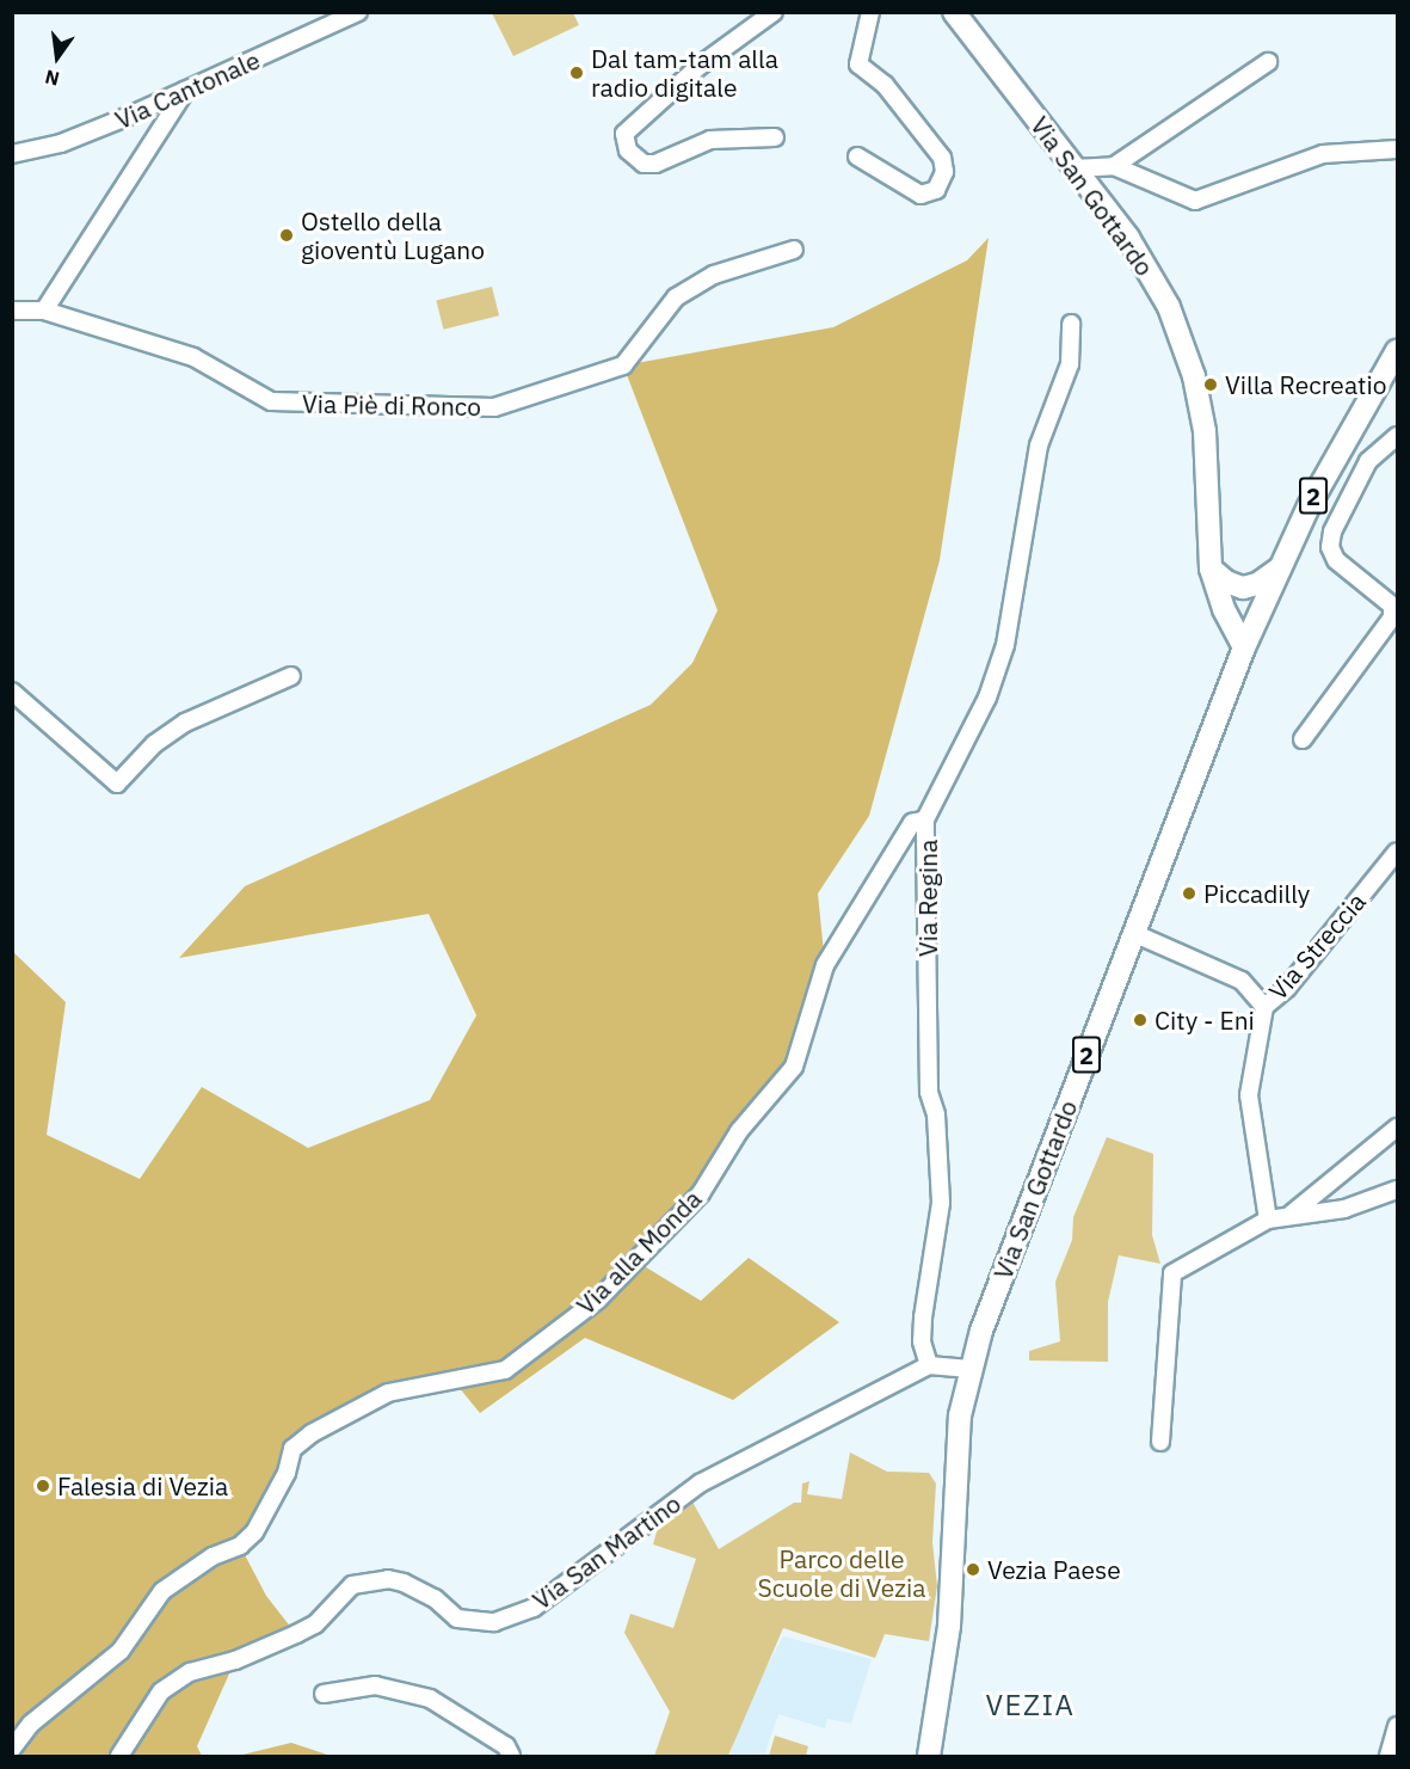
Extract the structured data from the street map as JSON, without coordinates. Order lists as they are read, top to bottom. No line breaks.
{"streets":{"main road":["Via San Gottardo","2"],"street":["Via Cantonale","Via Piè di Ronco","Via Regina","Via Streccia","Via alla Monda","Via San Martino"]},"crossings":[["Via San Gottardo","Via Streccia"],["Via Regina","Via alla Monda"],["Via Regina","Via San Martino"]],"districts":["VEZIA"],"parks":["Parco delle Scuole di Vezia"],"places":["Dal tam-tam alla radio digitale","Ostello della gioventù Lugano","Villa Recreatio","Piccadilly","City - Eni","Falesia di Vezia","Vezia Paese"],"north":"bottom"}
